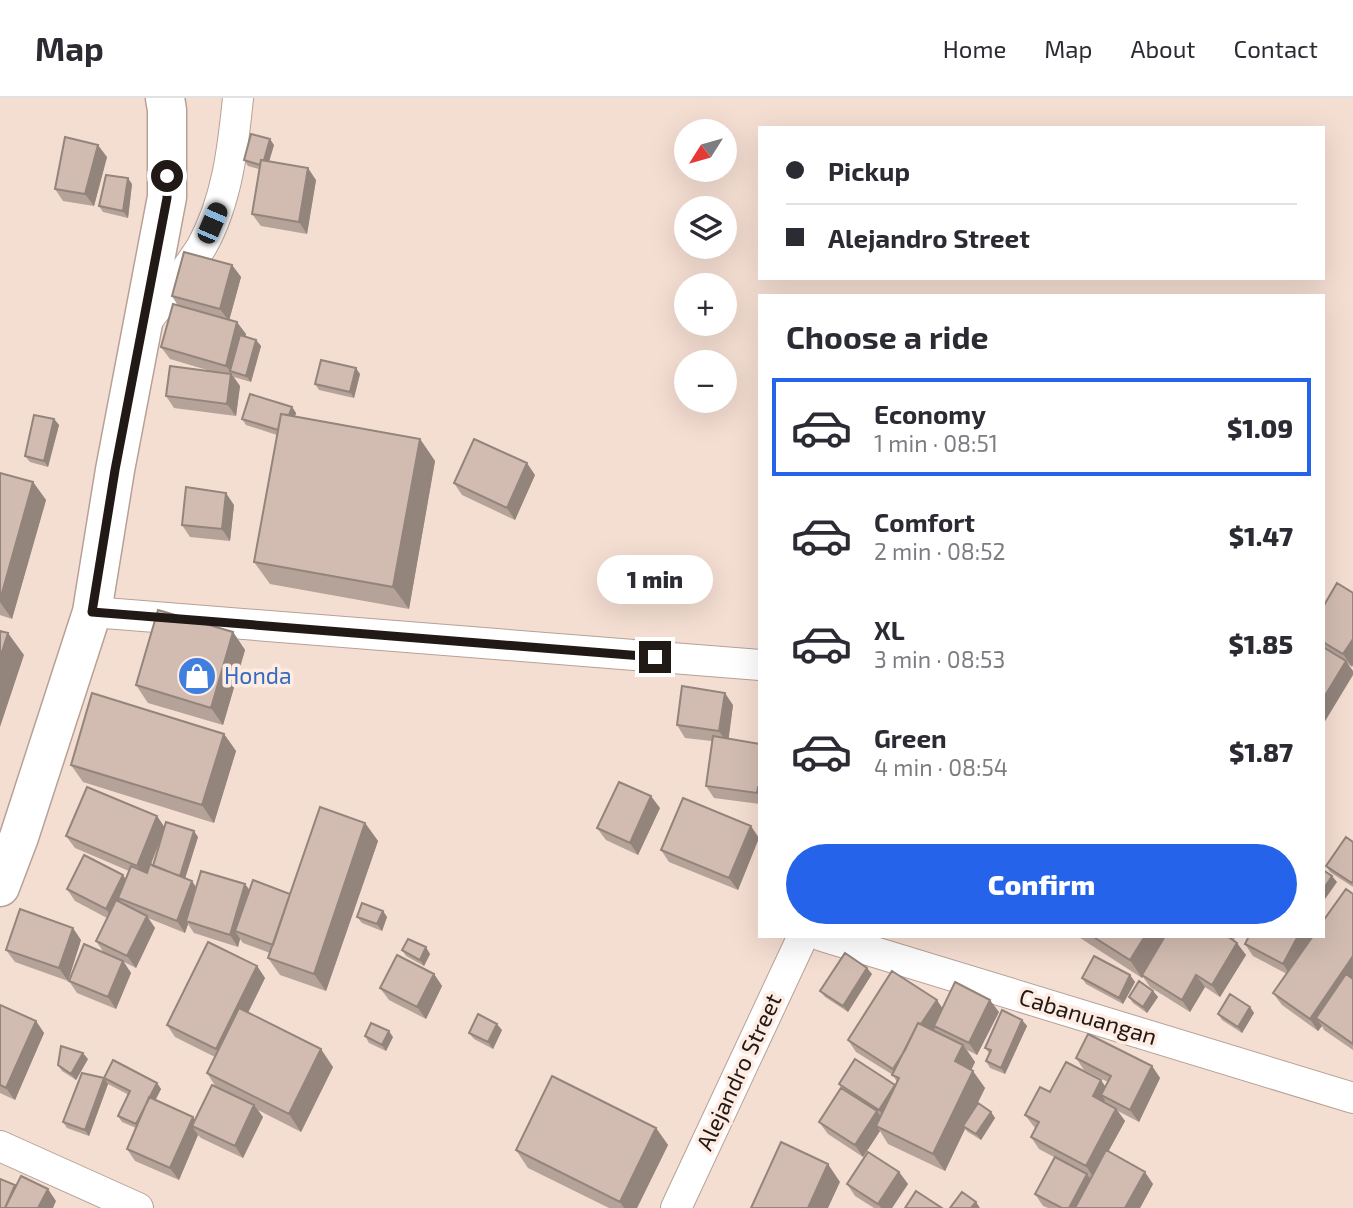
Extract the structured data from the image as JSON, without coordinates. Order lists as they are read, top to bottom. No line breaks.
{"streets":{"street":["Cabanuangan","Alejandro Street"]},"places":{"shop":["Honda"]},"north":"bottom left","page":{"header":"Map","nav":["Home","Map","About","Contact"],"map_buttons":["+","−"],"banner":["Pickup","Alejandro Street"],"heading":"Choose a ride","list":[{"name":"Economy","note":"1 min · 08:51","value":"$1.09"},{"name":"Comfort","note":"2 min · 08:52","value":"$1.47"},{"name":"XL","note":"3 min · 08:53","value":"$1.85"},{"name":"Green","note":"4 min · 08:54","value":"$1.87"}],"bubble":"1 min","buttons":"Confirm"}}
